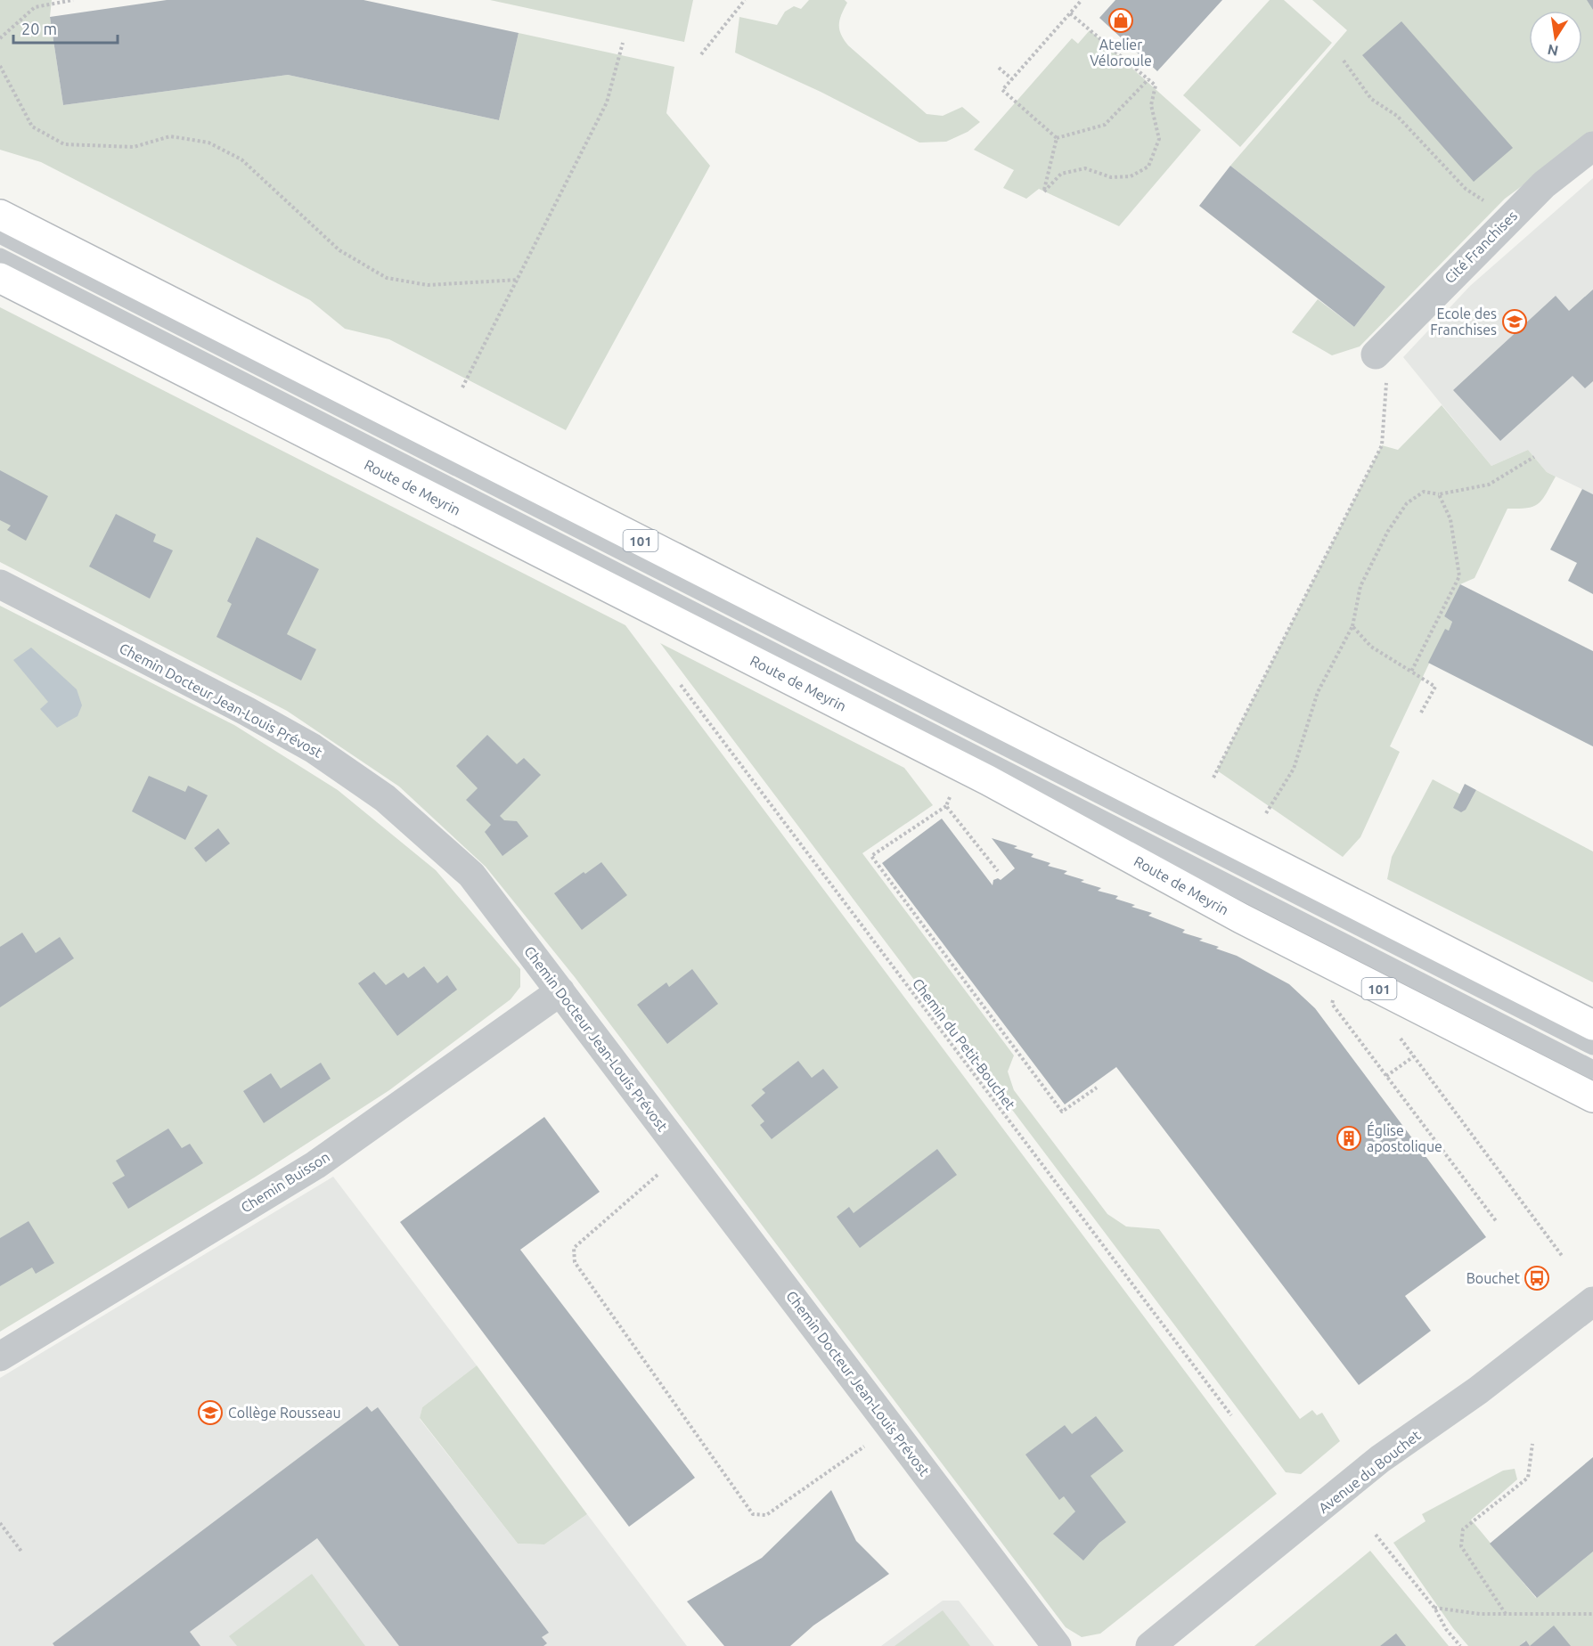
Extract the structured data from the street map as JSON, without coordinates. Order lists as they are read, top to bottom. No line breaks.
{"streets":{"main road":["Route de Meyrin","101"],"street":["Cité Franchises","Chemin Docteur Jean-Louis Prévost","Chemin Buisson","Avenue du Bouchet"],"path":["Chemin du Petit-Bouchet"]},"crossings":[["Chemin Docteur Jean-Louis Prévost","Chemin Buisson"]],"places":{"shop":["Atelier Véloroule"],"school or university":["Ecole des Franchises","Collège Rousseau"],"building":["Église apostolique"],"bus stop":["Bouchet"]},"scale_bar":"20 m","north":"bottom"}
